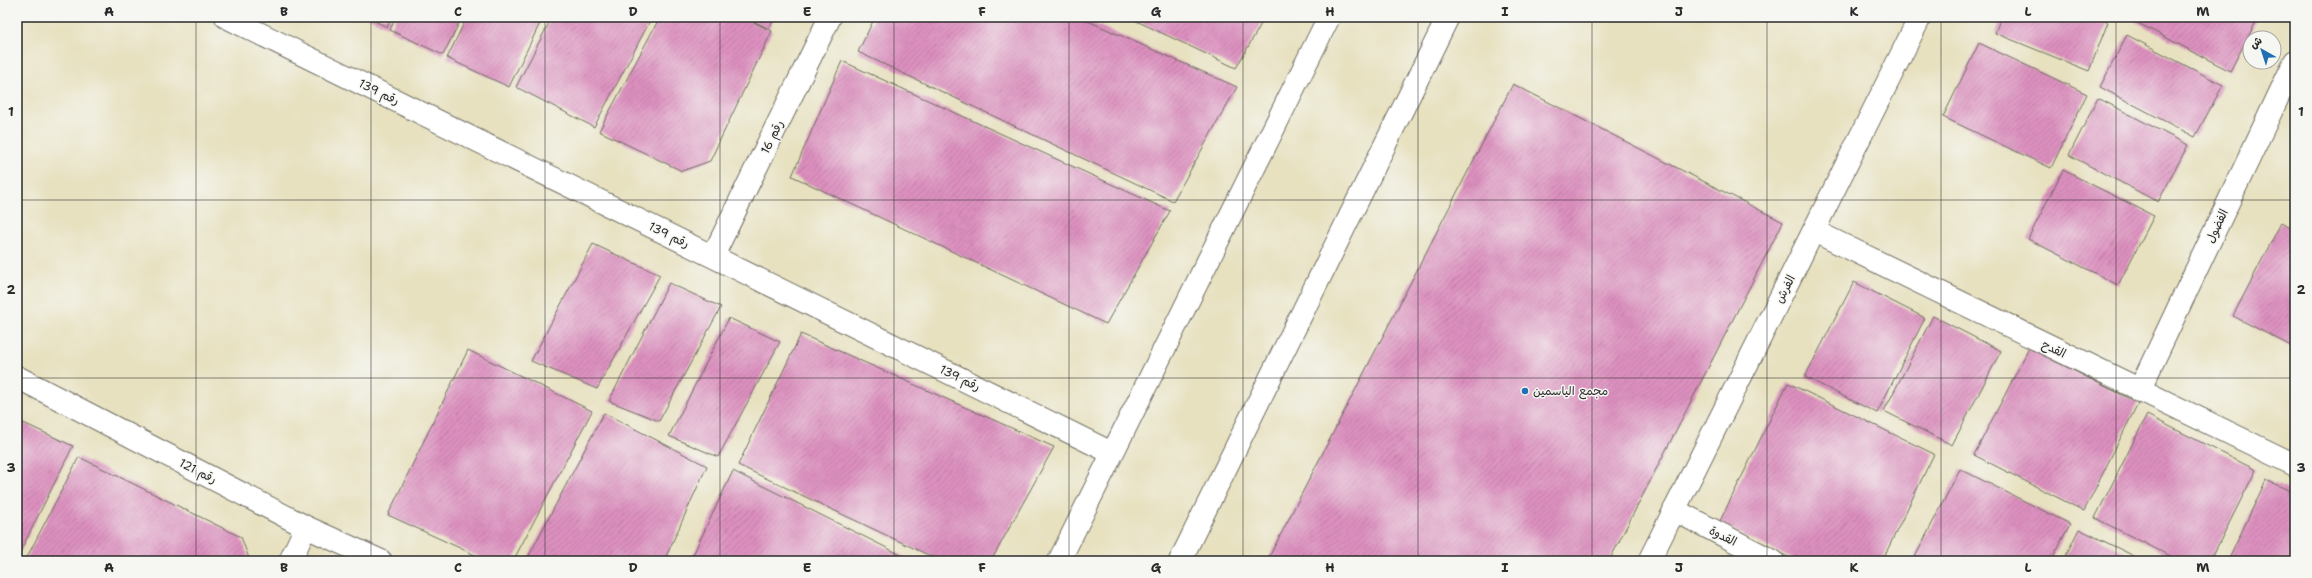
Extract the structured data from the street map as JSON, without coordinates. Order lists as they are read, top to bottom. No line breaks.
{"streets":{"street":["رقم 139","رقم 16","الفضول","الفرش","القدح","رقم 121","القدوة"]},"crossings":[["رقم 139","رقم 16"],["الفضول","القدح"],["الفرش","القدح"],["الفرش","القدوة"]],"places":["مجمع الياسمين"],"north":"top left","grid":{"columns":["A","B","C","D","E","F","G","H","I","J","K","L","M"],"rows":["1","2","3"]}}
